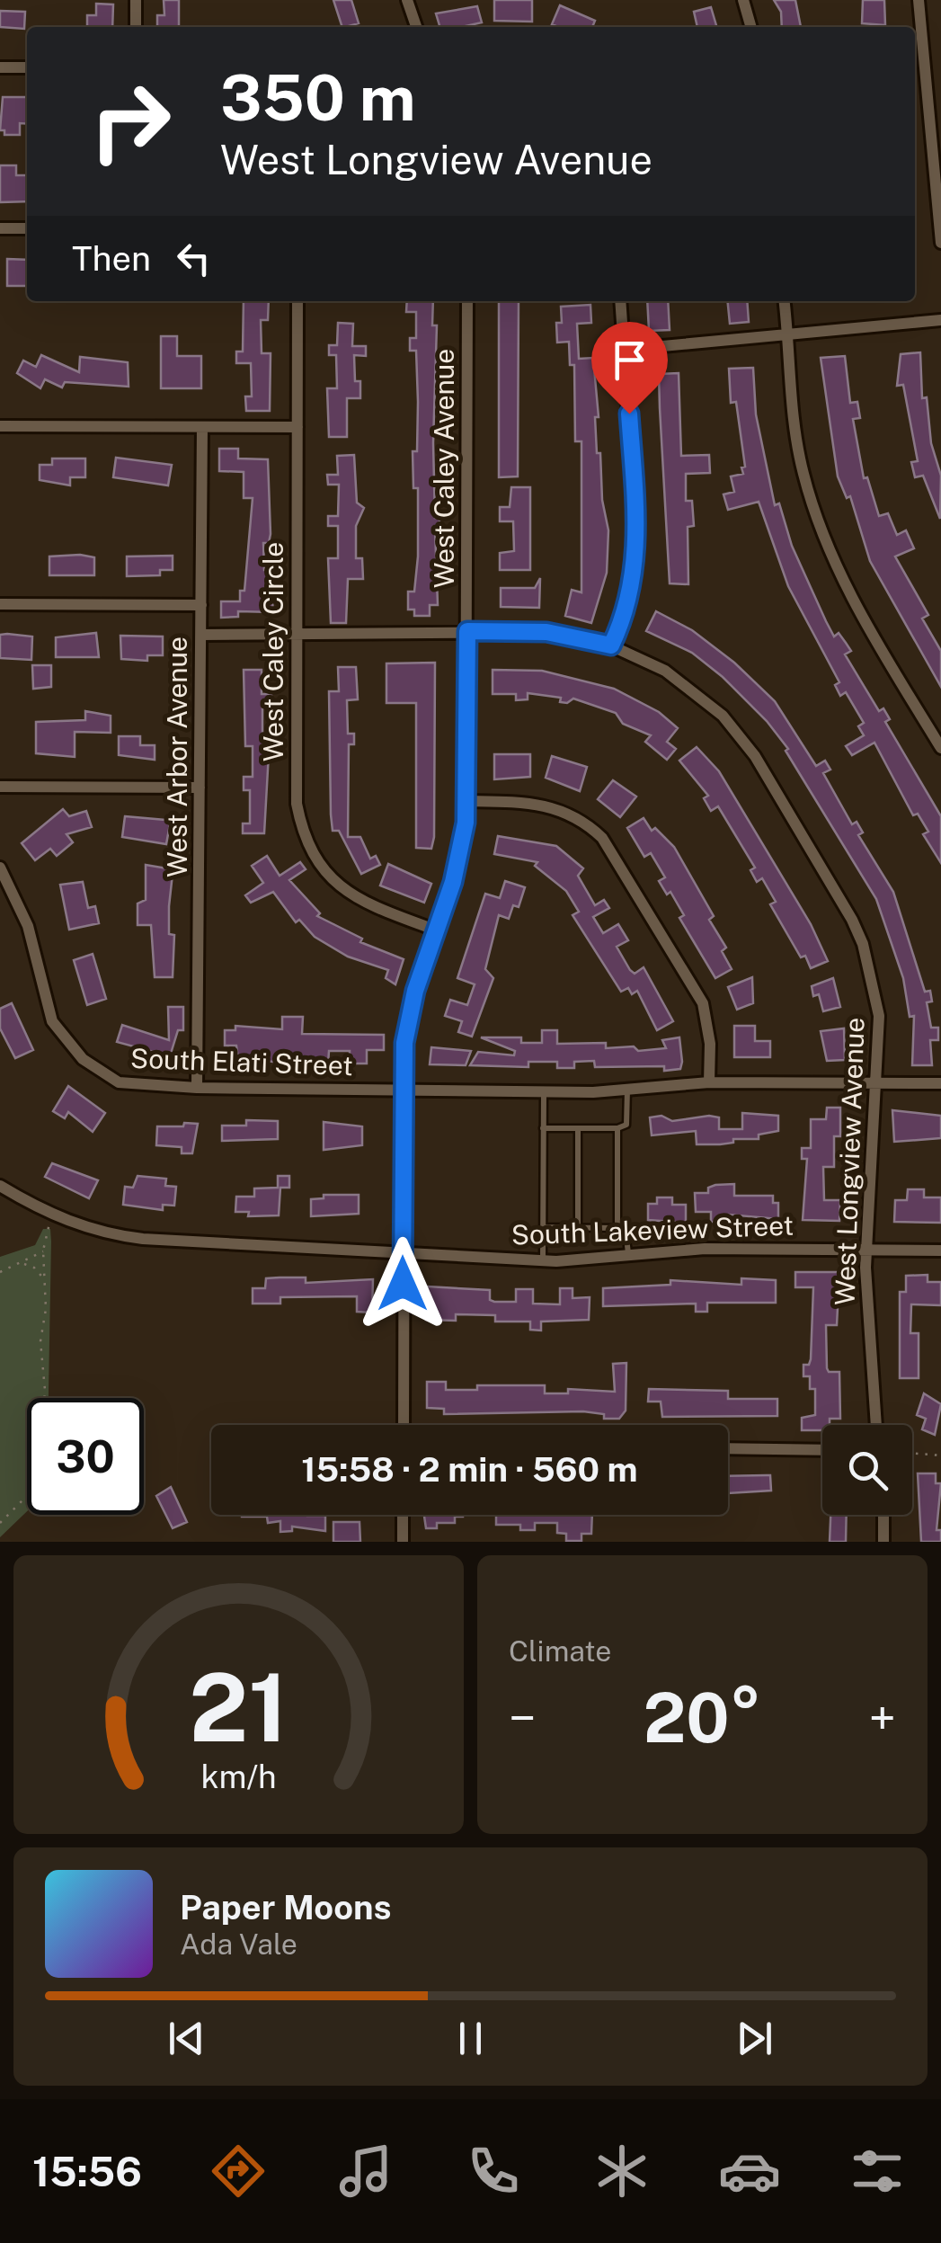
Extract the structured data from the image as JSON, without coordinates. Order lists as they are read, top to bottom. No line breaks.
{"streets":{"street":["West Caley Avenue","West Caley Circle","West Arbor Avenue","South Elati Street","West Longview Avenue","South Lakeview Street"]},"crossings":[["West Caley Avenue","West Caley Circle"],["West Caley Avenue","South Elati Street"],["West Caley Avenue","West Longview Avenue"],["West Caley Avenue","South Lakeview Street"],["West Caley Circle","West Longview Avenue"],["West Arbor Avenue","South Elati Street"],["West Arbor Avenue","West Longview Avenue"],["South Elati Street","West Longview Avenue"],["West Longview Avenue","South Lakeview Street"]],"page":{"turn":["350 m","West Longview Avenue"],"then":"Then","limit":"30","trip":"15:58 · 2 min · 560 m","tile":"Climate","heat":["−","20°","+"],"song":["Paper Moons","Ada Vale"],"tabs":"15:56","gauge":["21","km/h"]}}
